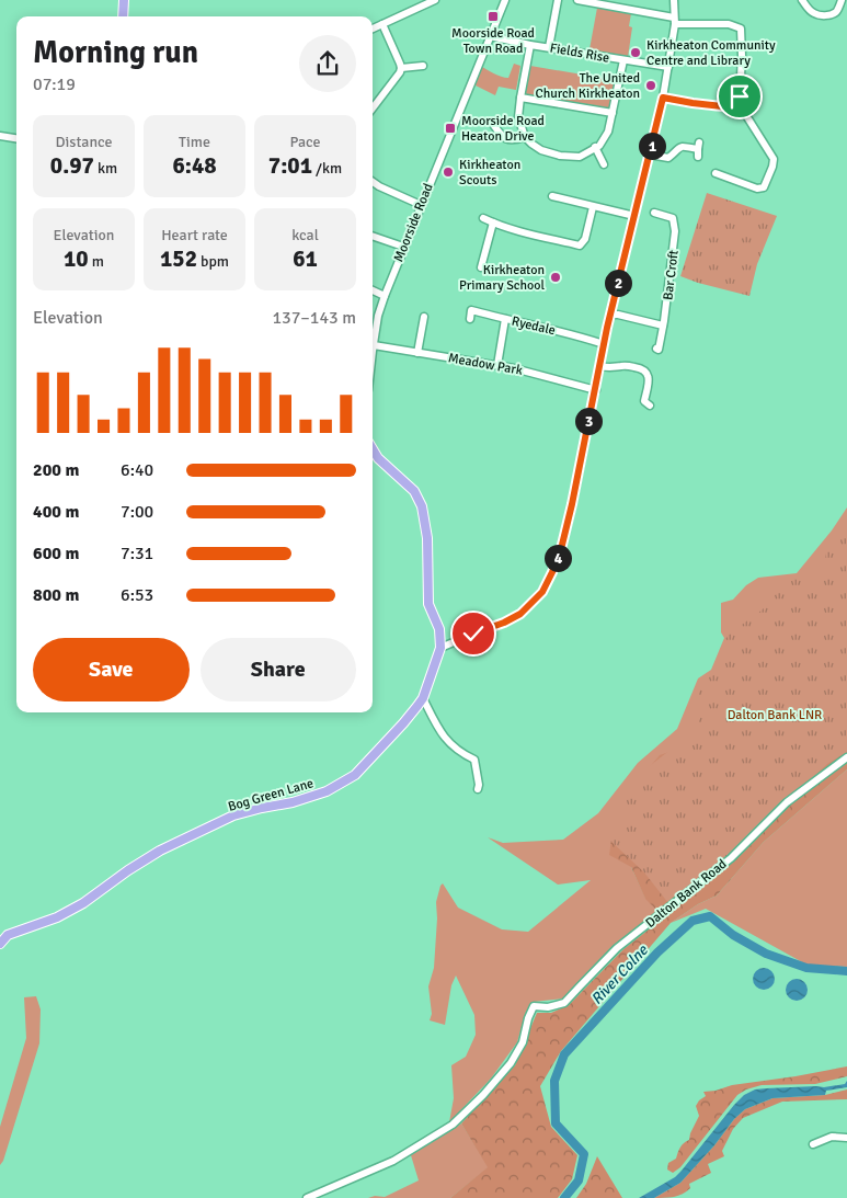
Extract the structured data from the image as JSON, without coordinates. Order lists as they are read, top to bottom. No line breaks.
{"streets":{"main road":["Bog Green Lane"],"street":["Fields Rise","Moorside Road","Bar Croft","Ryedale","Meadow Park","Dalton Bank Road"]},"crossings":[["Fields Rise","Moorside Road"],["Moorside Road","Meadow Park"]],"water":["River Colne"],"parks":["Dalton Bank LNR"],"places":{"transit":["Moorside Road Town Road","Moorside Road Heaton Drive"],"other":["Kirkheaton Community Centre and Library","The United Church Kirkheaton","Kirkheaton Scouts","Kirkheaton Primary School"]},"page":{"heading":["Morning run","07:19"],"stats":[["Distance","0.97 km"],["Time","6:48"],["Pace","7:01 /km"],["Elevation","10 m"],["Heart rate","152 bpm"],["kcal","61"]],"pins":["1","2","3","4"],"chart":["Elevation","137–143 m"],"list":[{"name":"200 m","note":"6:40"},{"name":"400 m","note":"7:00"},{"name":"600 m","note":"7:31"},{"name":"800 m","note":"6:53"}],"buttons":["Save","Share"]}}
